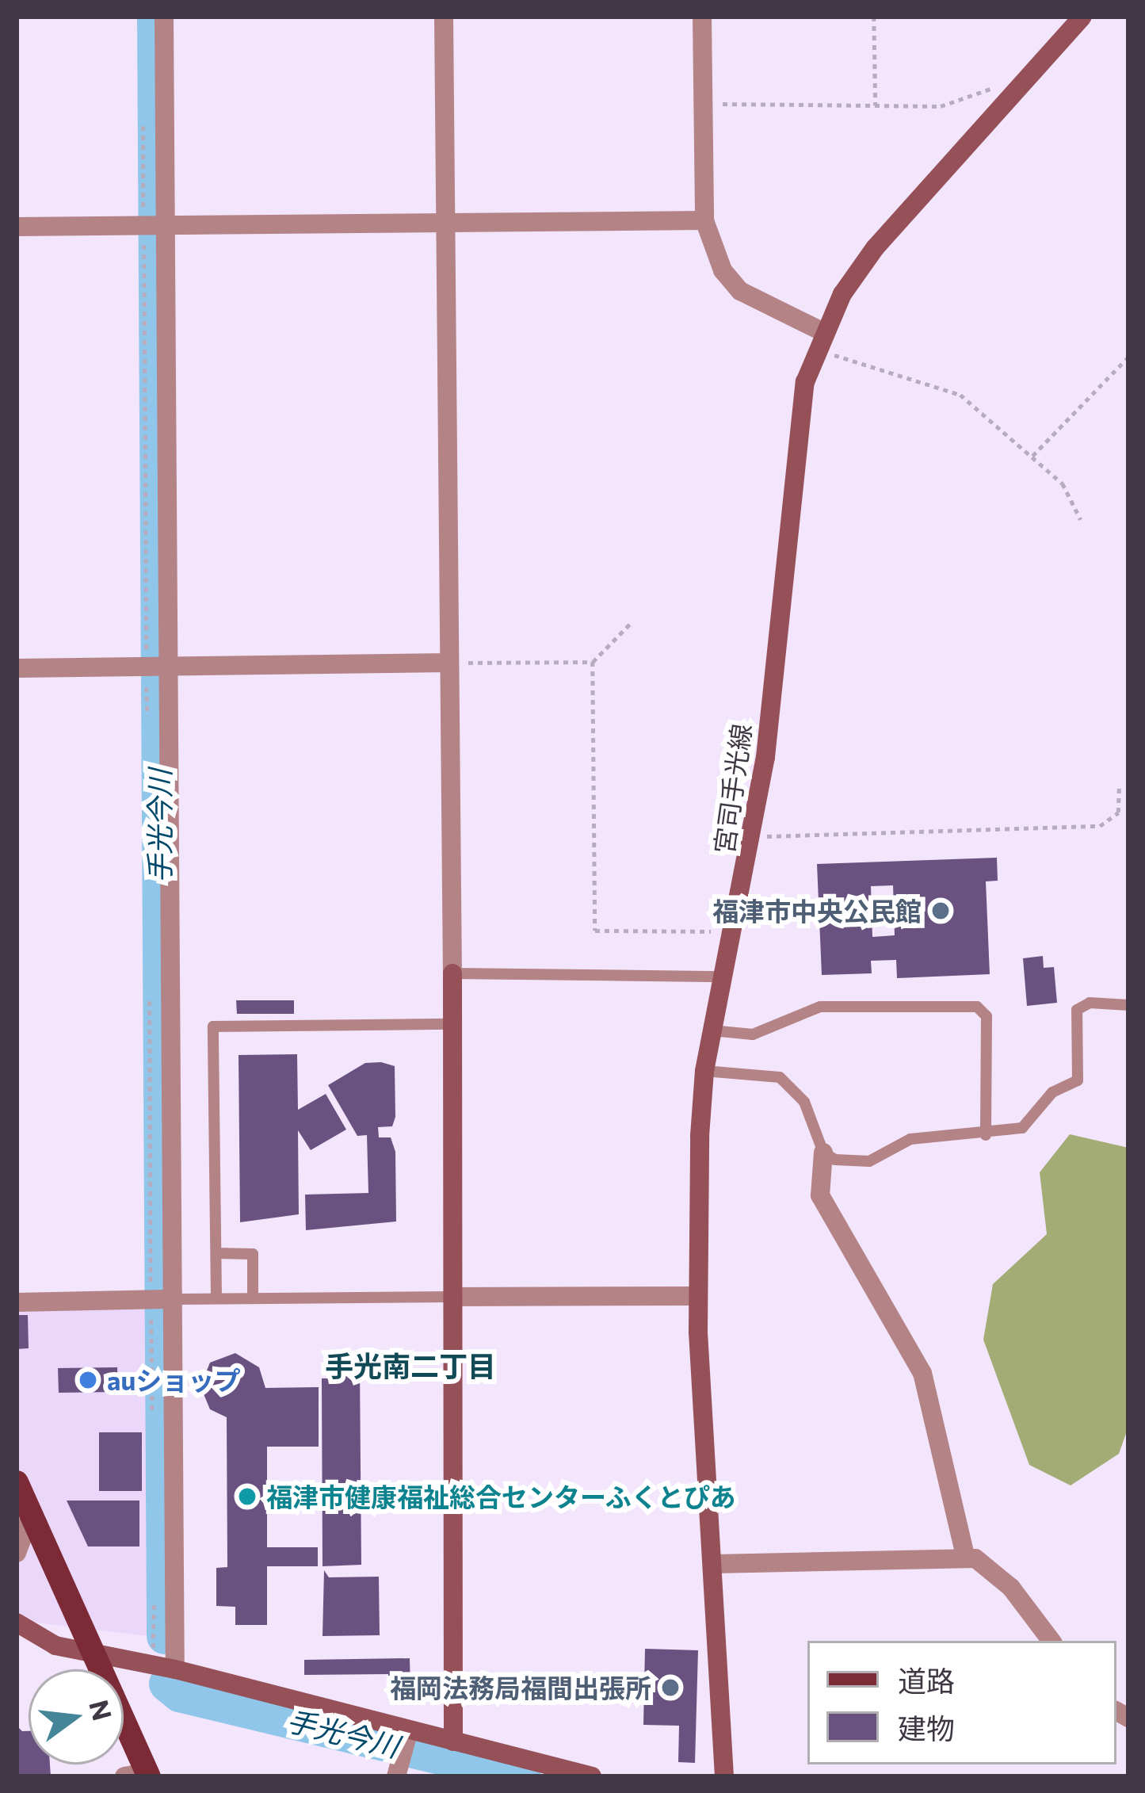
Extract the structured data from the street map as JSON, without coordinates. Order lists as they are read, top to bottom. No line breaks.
{"streets":{"main road":["宮司手光線"]},"districts":["手光南二丁目"],"water":["手光今川"],"places":["福津市中央公民館","auショップ","福津市健康福祉総合センターふくとぴあ","福岡法務局福間出張所"],"legend":["道路","建物"],"north":"right"}
